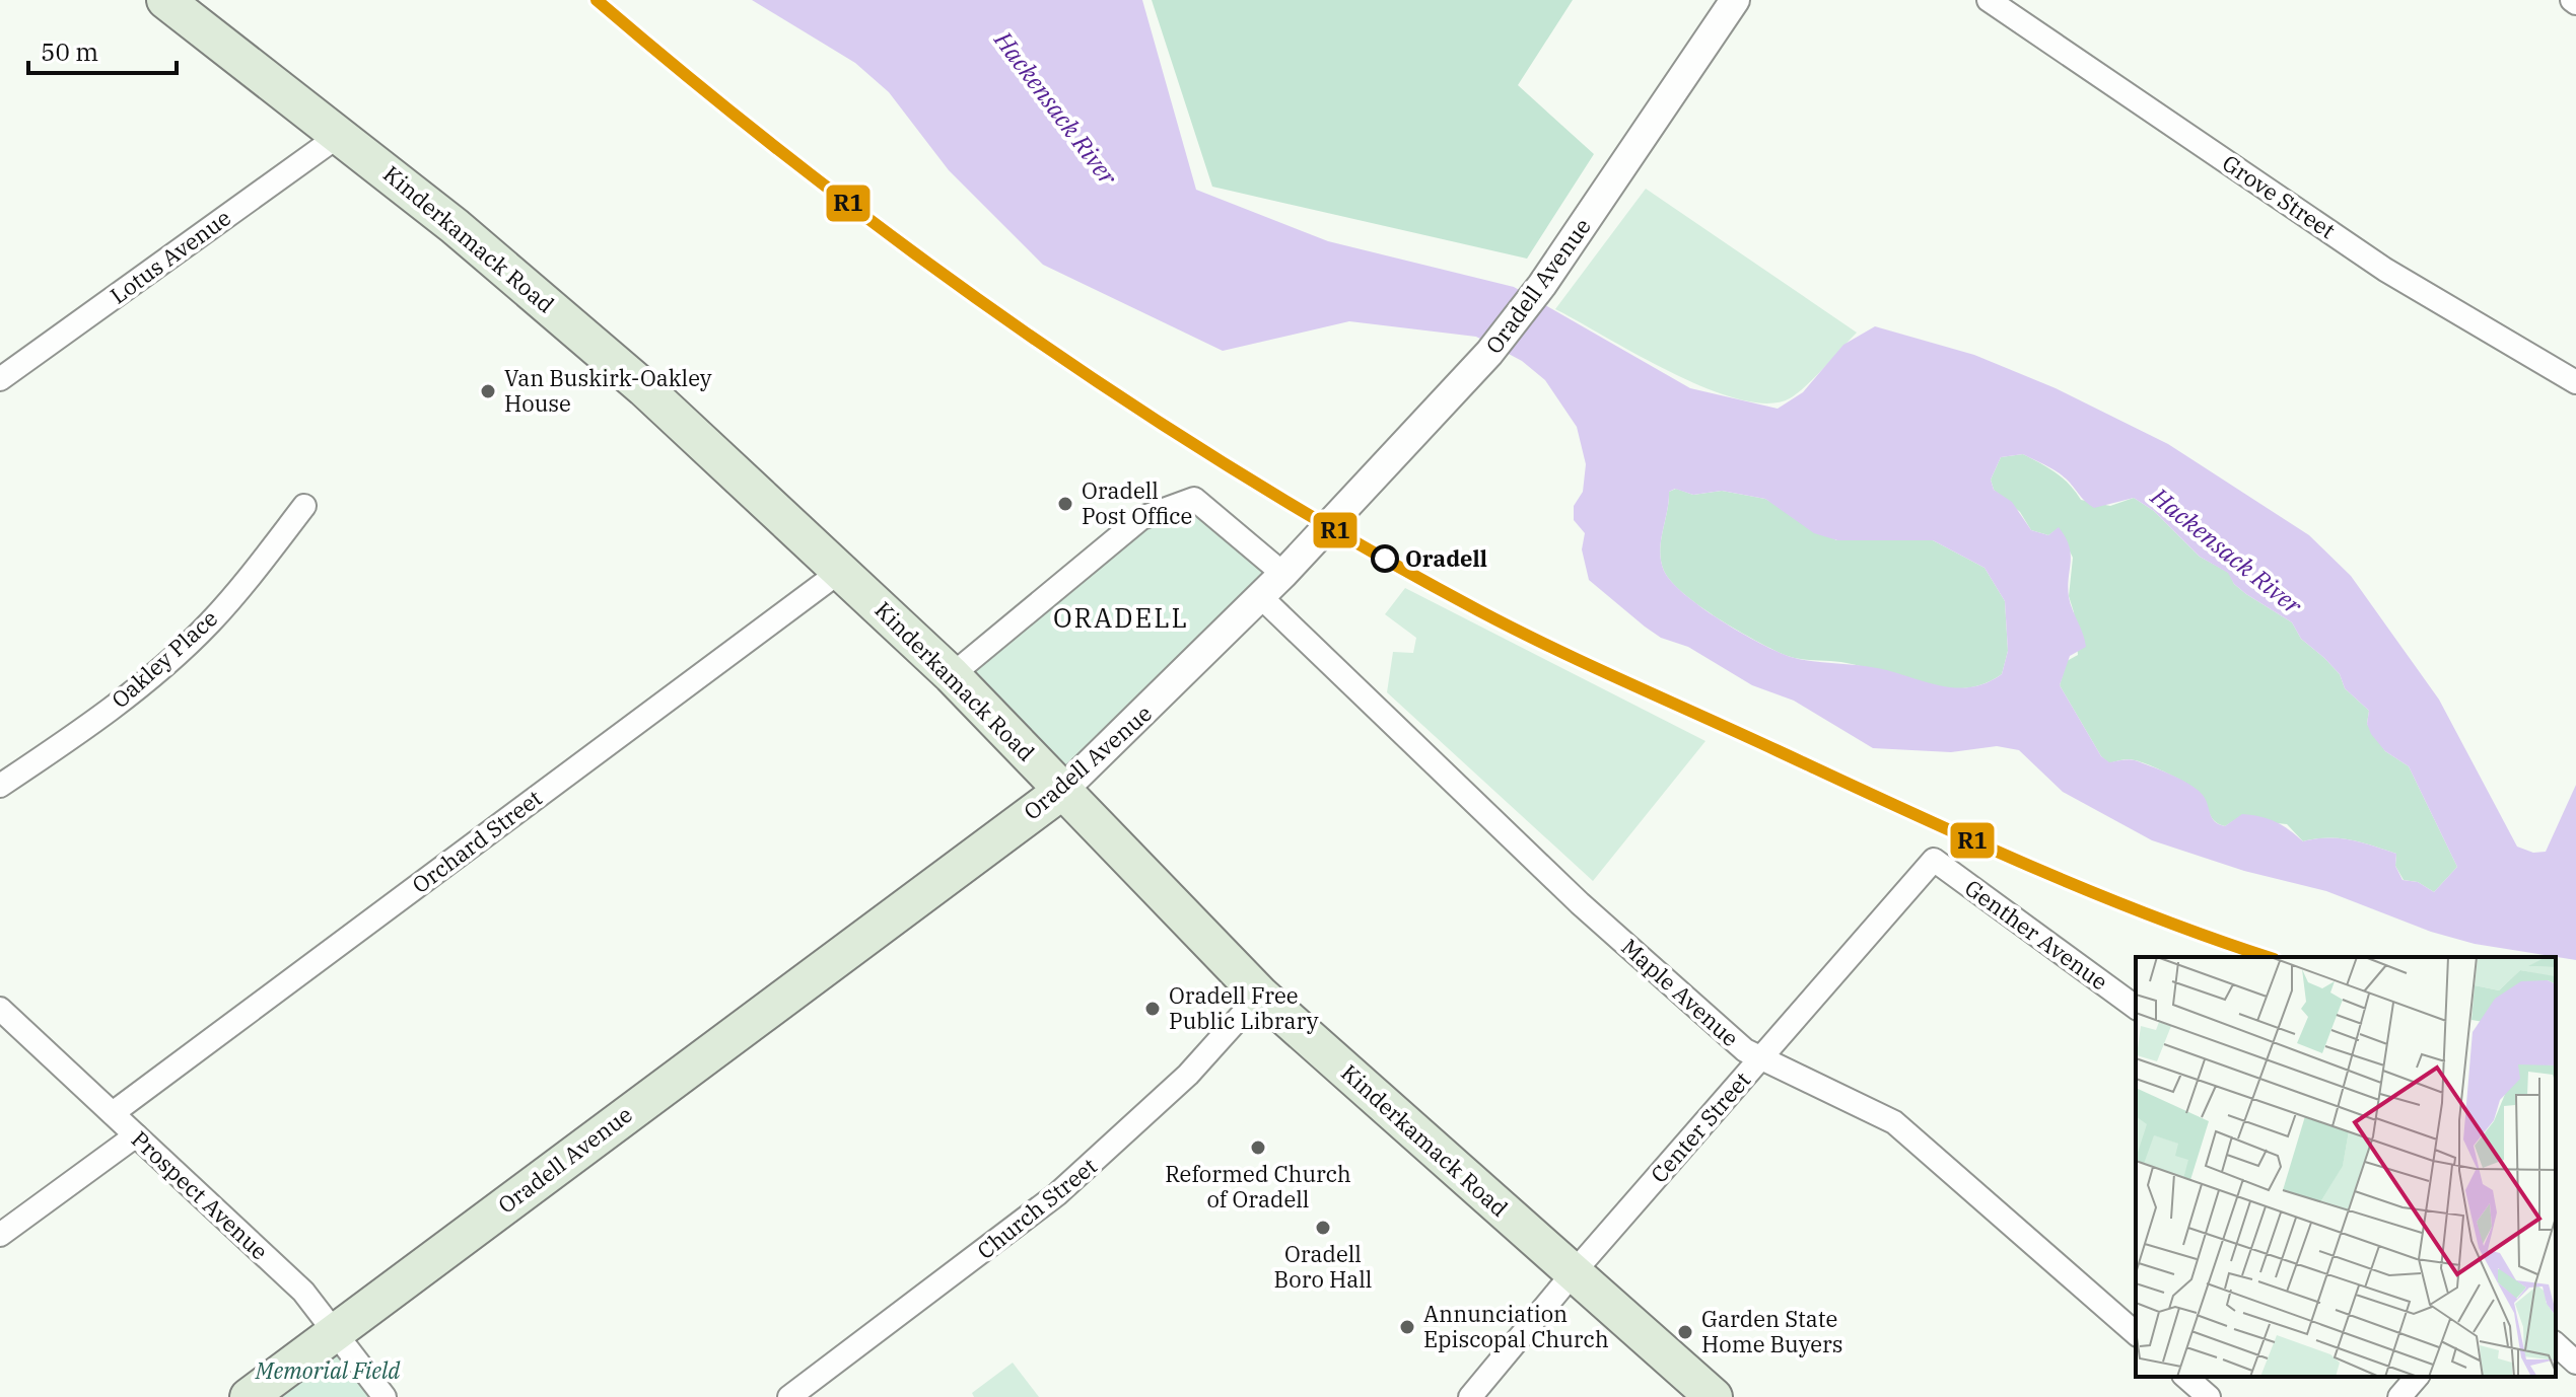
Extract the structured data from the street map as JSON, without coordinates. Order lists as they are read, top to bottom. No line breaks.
{"streets":{"main road":["Kinderkamack Road","Oradell Avenue"],"street":["Grove Street","Lotus Avenue","Oakley Place","Orchard Street","Genther Avenue","Maple Avenue","Center Street","Prospect Avenue","Church Street"]},"crossings":[["Kinderkamack Road","Lotus Avenue"],["Kinderkamack Road","Oradell Avenue"],["Kinderkamack Road","Orchard Street"],["Kinderkamack Road","Center Street"],["Kinderkamack Road","Church Street"],["Oradell Avenue","Maple Avenue"],["Oradell Avenue","Prospect Avenue"],["Orchard Street","Prospect Avenue"],["Genther Avenue","Center Street"],["Maple Avenue","Center Street"]],"districts":["ORADELL"],"water":["Hackensack River"],"parks":["Memorial Field"],"places":["Van Buskirk-Oakley House","Oradell Post Office","Oradell","Oradell Free Public Library","Reformed Church of Oradell","Oradell Boro Hall","Annunciation Episcopal Church","Garden State Home Buyers"],"lines":["transit line R1"],"scale_bar":"50 m"}
